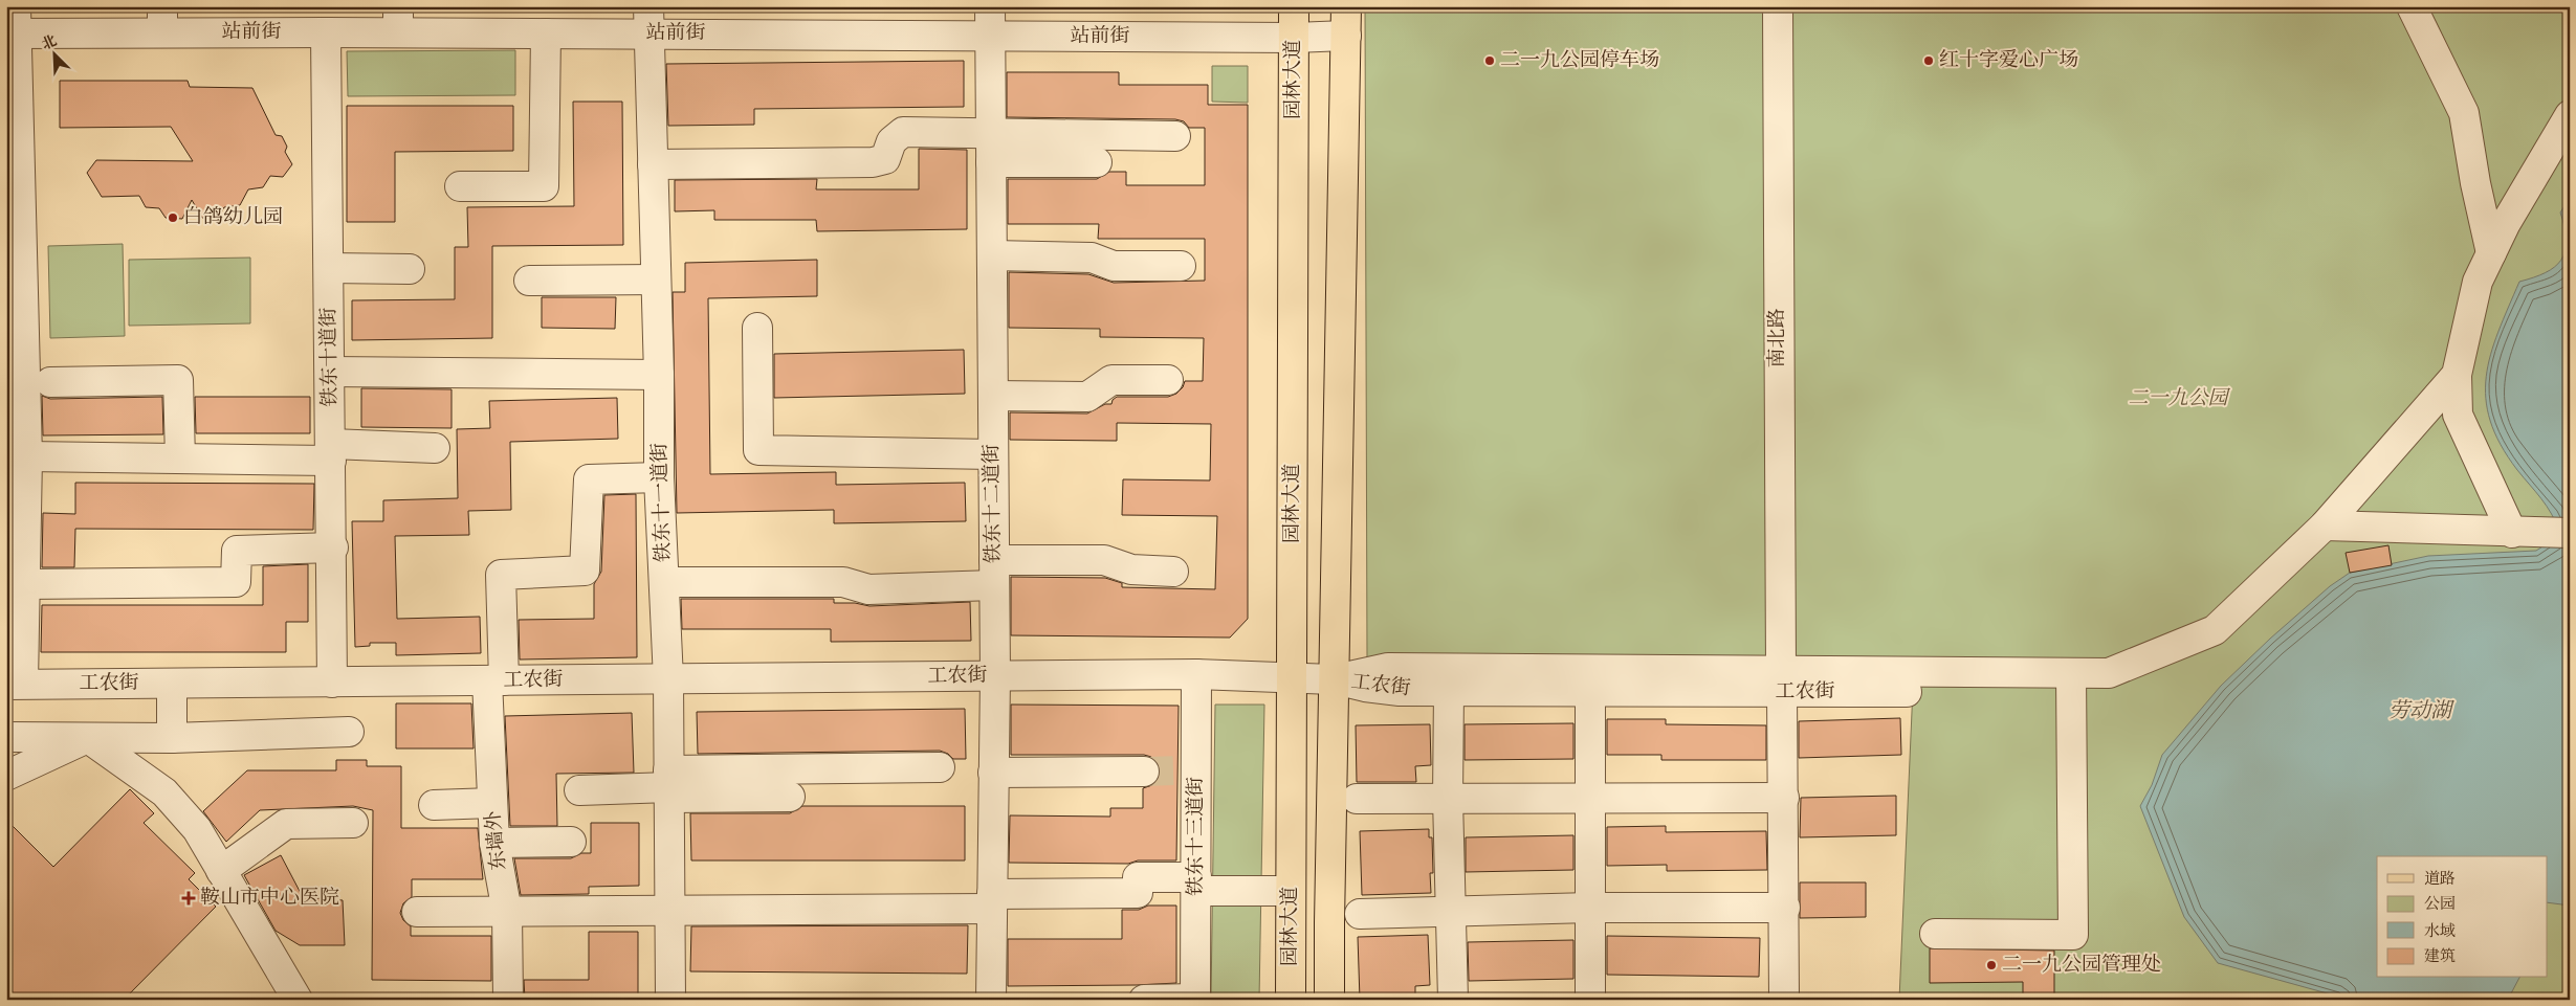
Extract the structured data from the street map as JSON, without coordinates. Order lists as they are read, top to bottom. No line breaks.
{"streets":{"main road":["园林大道"],"street":["站前街","南北路","铁东十道街","铁东十一道街","铁东十二道街","工农街","铁东十三道街","东墙外"]},"crossings":[["站前街","园林大道"],["站前街","铁东十道街"],["站前街","铁东十一道街"],["站前街","铁东十二道街"],["园林大道","工农街"],["南北路","工农街"],["铁东十道街","工农街"],["铁东十一道街","工农街"],["铁东十一道街","东墙外"],["铁东十二道街","工农街"],["工农街","铁东十三道街"],["工农街","东墙外"]],"water":["劳动湖"],"parks":["二一九公园"],"places":{"other":["二一九公园停车场","红十字爱心广场","白鸽幼儿园","二一九公园管理处"],"health":["鞍山市中心医院"]},"legend":["道路","公园","水域","建筑"],"north":"top left"}
